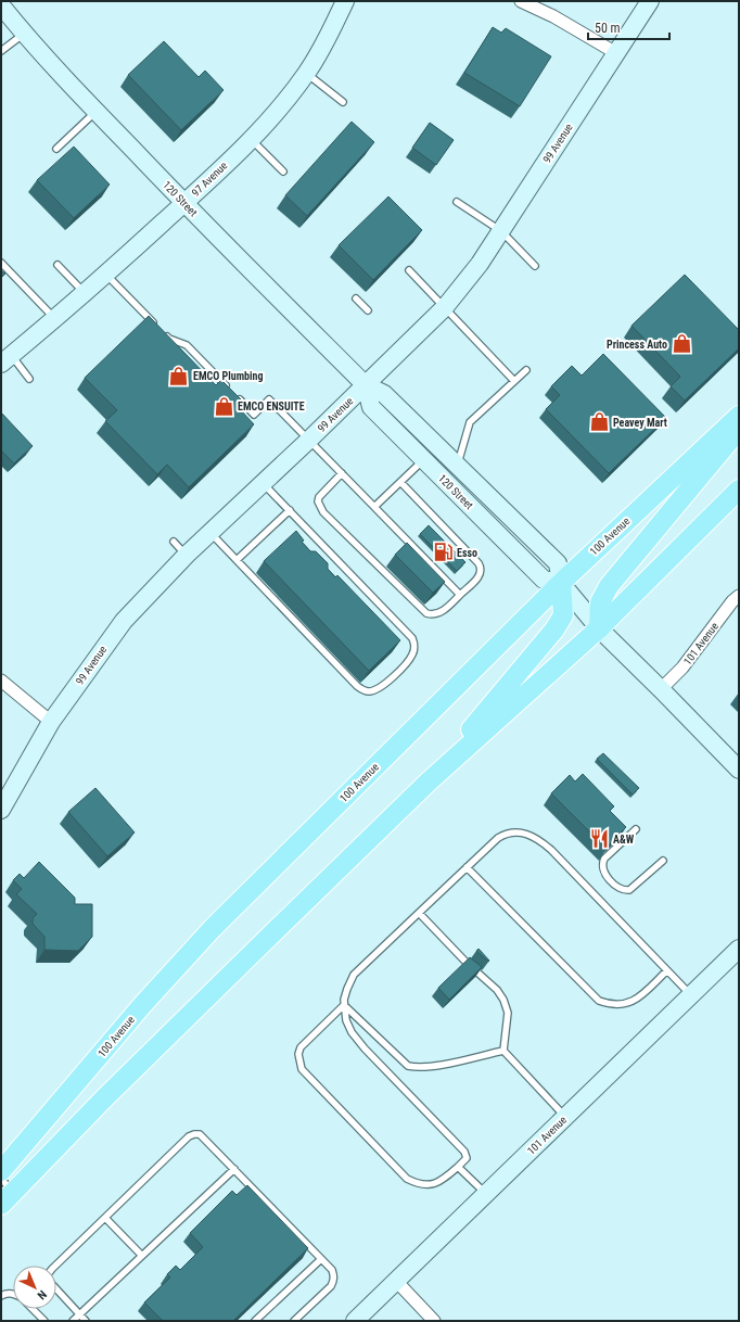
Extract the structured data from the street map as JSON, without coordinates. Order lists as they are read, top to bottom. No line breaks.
{"streets":{"main road":["100 Avenue"],"street":["99 Avenue","97 Avenue","120 Street","101 Avenue"]},"crossings":[["99 Avenue","120 Street"],["97 Avenue","120 Street"],["120 Street","100 Avenue"],["120 Street","101 Avenue"]],"places":{"shop":["Princess Auto","EMCO Plumbing","EMCO ENSUITE","Peavey Mart"],"fuel station":["Esso"],"restaurant":["A&W"]},"scale_bar":"50 m","north":"bottom right"}
